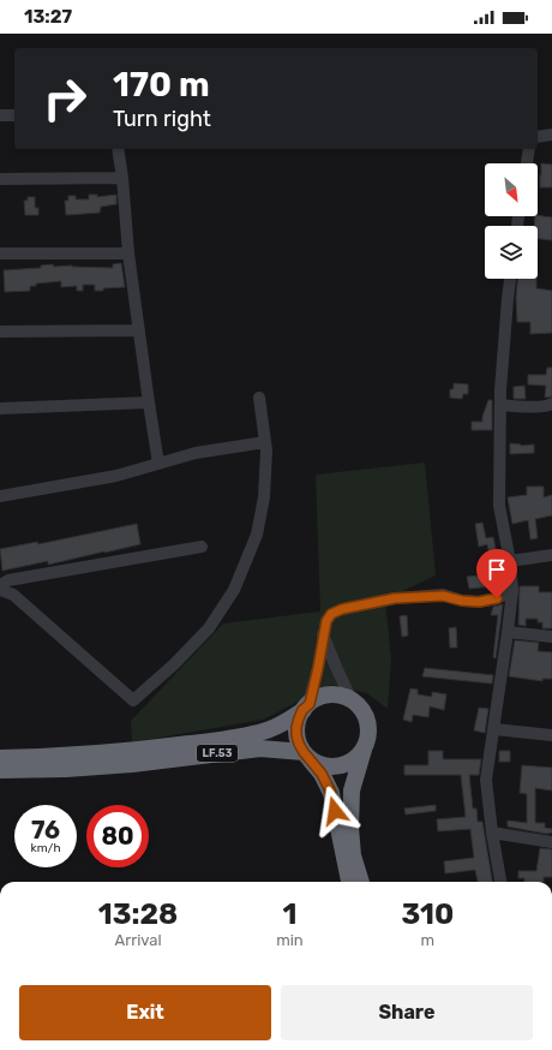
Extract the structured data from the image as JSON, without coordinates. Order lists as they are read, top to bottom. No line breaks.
{"streets":{"highway":["LF.53"]},"north":"bottom right","page":{"status":"13:27","turn":["170 m","Turn right"],"speed":"76 km/h","limit":"80","eta":["13:28","Arrival","1","min","310","m"],"buttons":["Exit","Share"]}}
